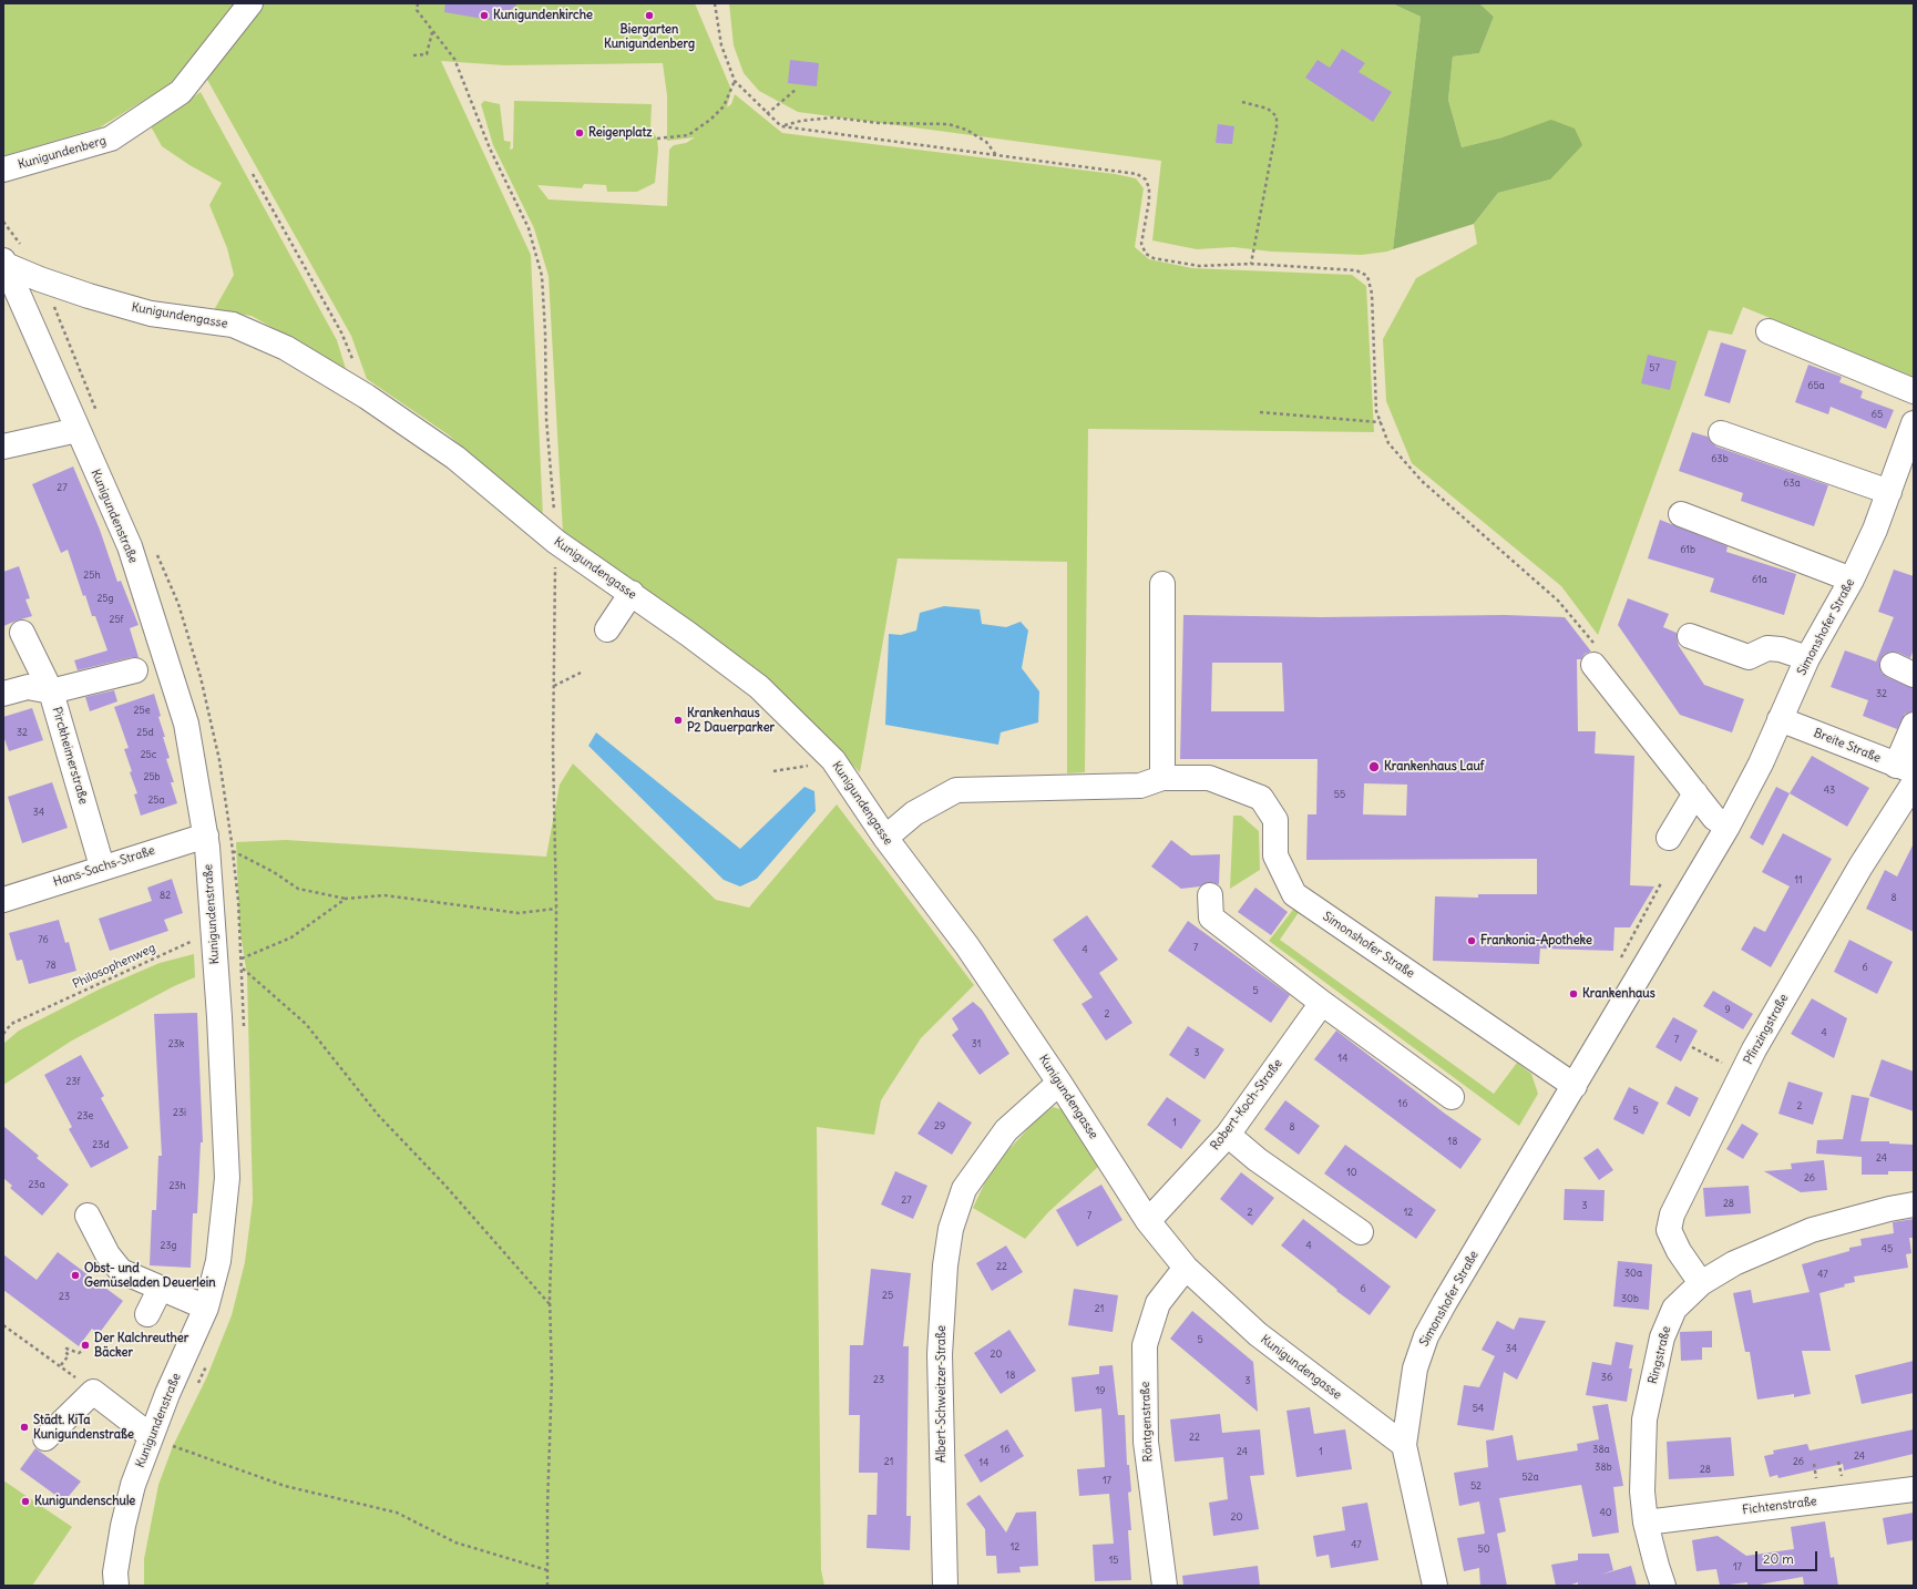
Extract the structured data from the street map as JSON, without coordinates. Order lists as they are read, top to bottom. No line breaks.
{"streets":{"street":["Kunigundenberg","Kunigundengasse","Kunigundenstraße","Simonshofer Straße","Breite Straße","Pirckheimerstraße","Hans-Sachs-Straße","Pfinzingstraße","Robert-Koch-Straße","Ringstraße","Albert-Schweitzer-Straße","Röntgenstraße","Fichtenstraße"],"path":["Philosophenweg"]},"crossings":[["Kunigundengasse","Kunigundenstraße"],["Kunigundengasse","Simonshofer Straße"],["Kunigundengasse","Robert-Koch-Straße"],["Kunigundengasse","Albert-Schweitzer-Straße"],["Kunigundengasse","Röntgenstraße"],["Kunigundenstraße","Hans-Sachs-Straße"],["Kunigundenstraße","Philosophenweg"],["Simonshofer Straße","Breite Straße"],["Pirckheimerstraße","Hans-Sachs-Straße"],["Pfinzingstraße","Ringstraße"],["Ringstraße","Fichtenstraße"]],"places":["Kunigundenkirche","Biergarten Kunigundenberg","Reigenplatz","Krankenhaus P2 Dauerparker","Krankenhaus Lauf","Frankonia-Apotheke","Krankenhaus","Obst- und Gemüseladen Deuerlein","Der Kalchreuther Bäcker","Städt. KiTa Kunigundenstraße","Kunigundenschule"],"house_numbers":["57","65a","65","63b","63a","27","61b","25h","61a","25g","25f","32","25e","32","25d","25c","25b","43","55","25a","34","11","82","8","76","7","4","78","6","5","9","2","4","7","23k","31","3","14","23f","16","2","5","23i","23e","1","29","8","18","23d","24","10","26","23a","23h","27","28","3","2","12","7","23g","4","45","22","30a","47","6","25","23","30b","21","5","34","20","18","36","23","3","19","54","22","16","38a","24","1","24","21","26","14","38b","28","52a","17","52","40","20","47","12","50","15","17"],"scale_bar":"20 m"}
